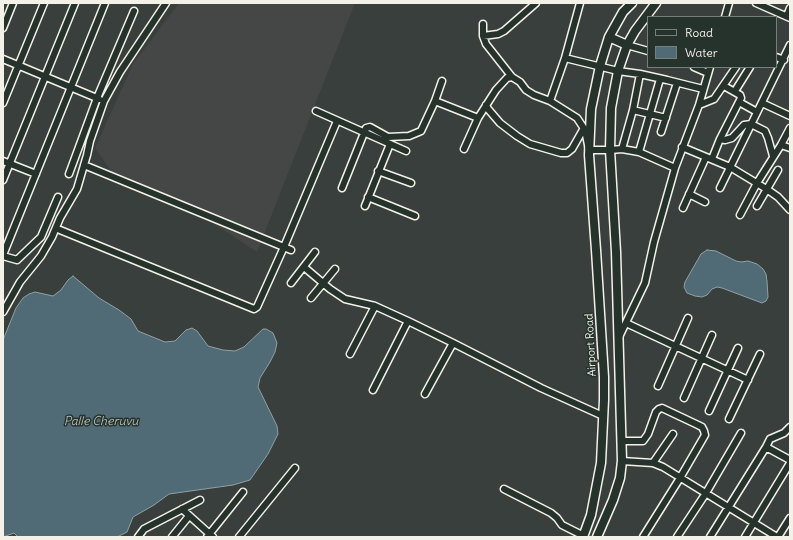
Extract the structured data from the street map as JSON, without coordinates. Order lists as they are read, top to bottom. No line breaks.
{"streets":{"main road":["Airport Road"]},"water":["Palle Cheruvu"],"legend":["Road","Water"]}
